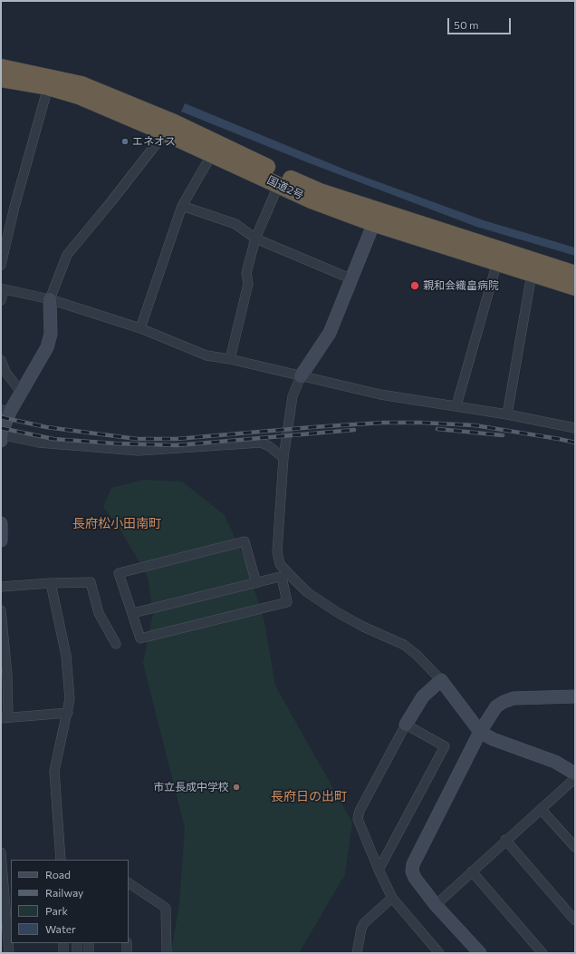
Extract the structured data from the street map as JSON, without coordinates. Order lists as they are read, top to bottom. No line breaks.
{"streets":{"highway":["国道2号"]},"districts":["長府松小田南町","長府日の出町"],"places":["エネオス","親和会織畠病院","市立長成中学校"],"legend":["Road","Railway","Park","Water"],"scale_bar":"50 m"}
